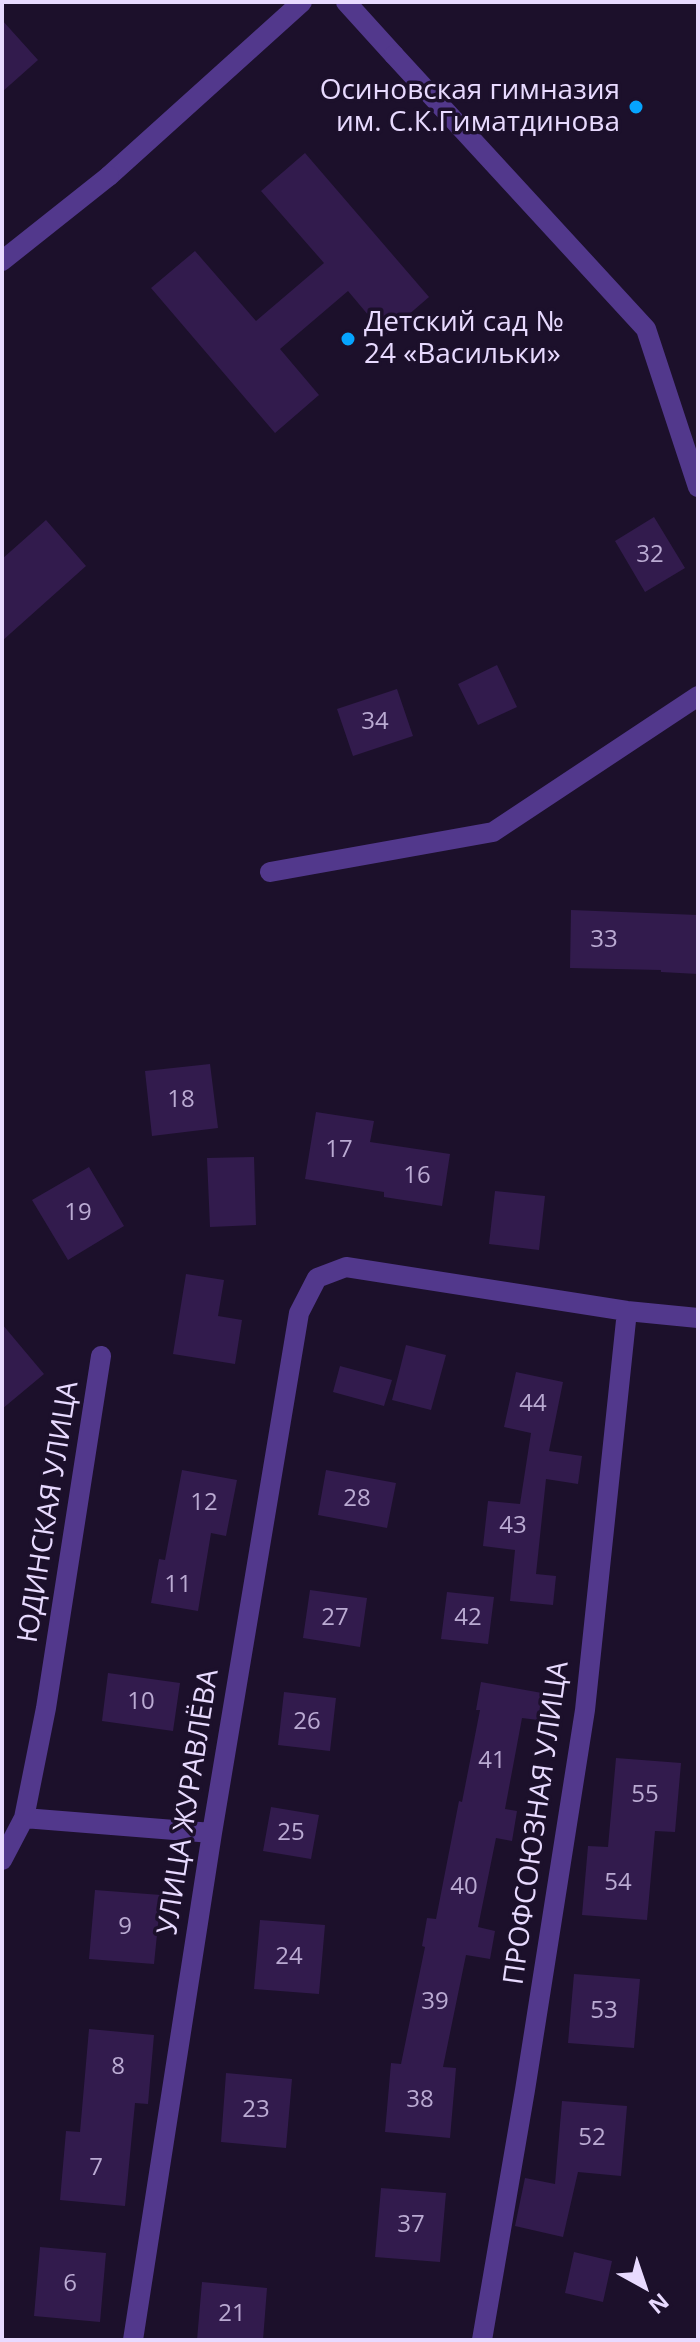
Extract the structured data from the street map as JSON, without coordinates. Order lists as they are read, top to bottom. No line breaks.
{"streets":{"street":["ЮДИНСКАЯ УЛИЦА","УЛИЦА ЖУРАВЛЁВА","ПРОФСОЮЗНАЯ УЛИЦА"]},"crossings":[["УЛИЦА ЖУРАВЛЁВА","ПРОФСОЮЗНАЯ УЛИЦА"]],"places":["Осиновская гимназия им. С.К.Гиматдинова","Детский сад № 24 «Васильки»"],"house_numbers":["32","34","33","18","17","16","19","44","28","12","43","11","27","42","10","26","41","55","25","54","40","9","24","39","53","8","38","23","52","7","37","6","21"],"north":"bottom right"}
